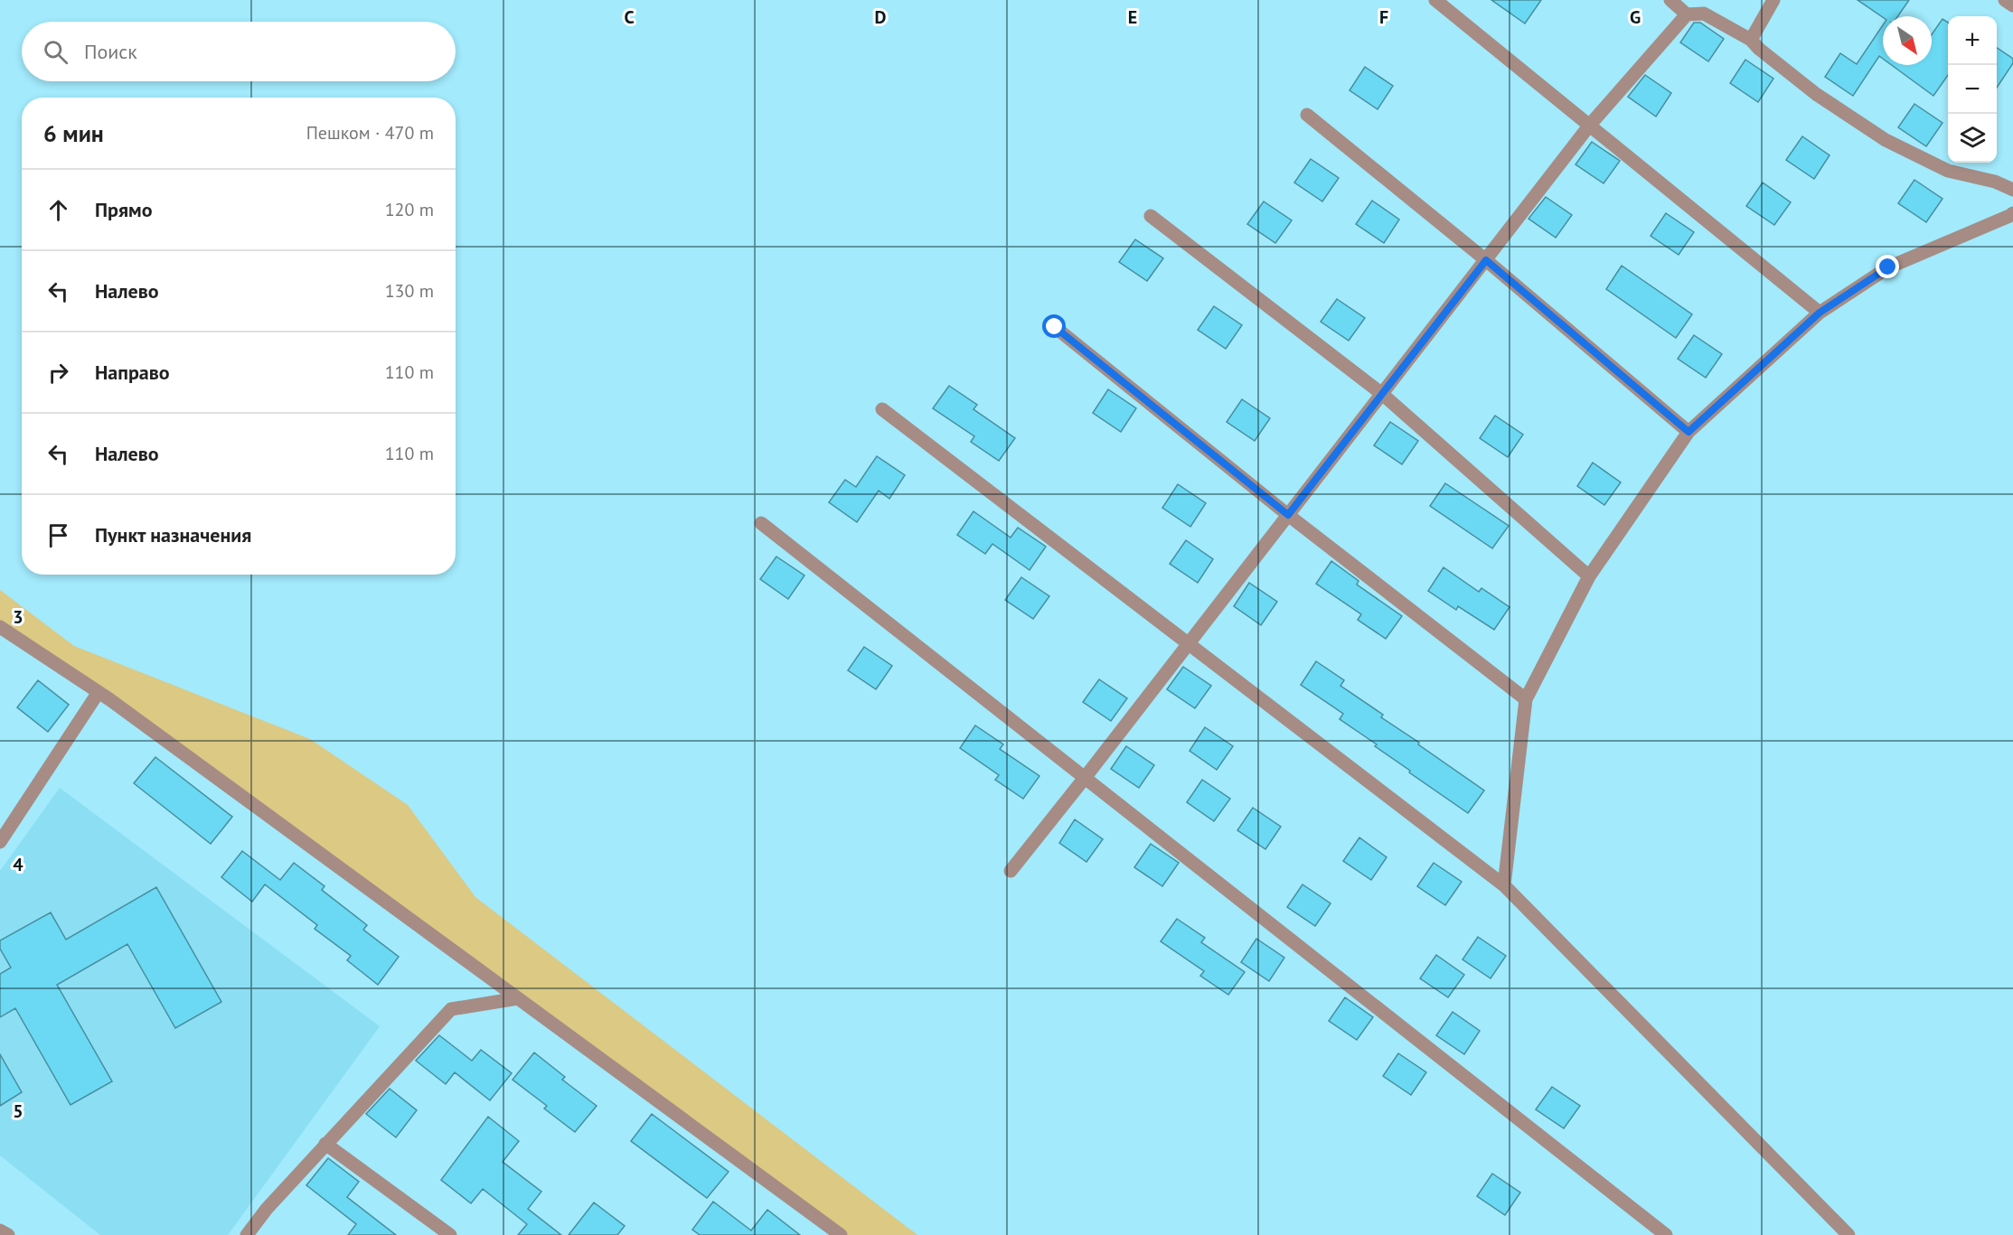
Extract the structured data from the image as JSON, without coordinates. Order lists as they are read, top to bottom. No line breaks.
{"north":"bottom right","page":{"map_buttons":["+","−"],"search":"Поиск","heading":["6 мин","Пешком · 470 m"],"list":[["Прямо","120 m"],["Налево","130 m"],["Направо","110 m"],["Налево","110 m"],"Пункт назначения"]},"grid":{"columns":["C","D","E","F","G"],"rows":["3","4","5"]}}
